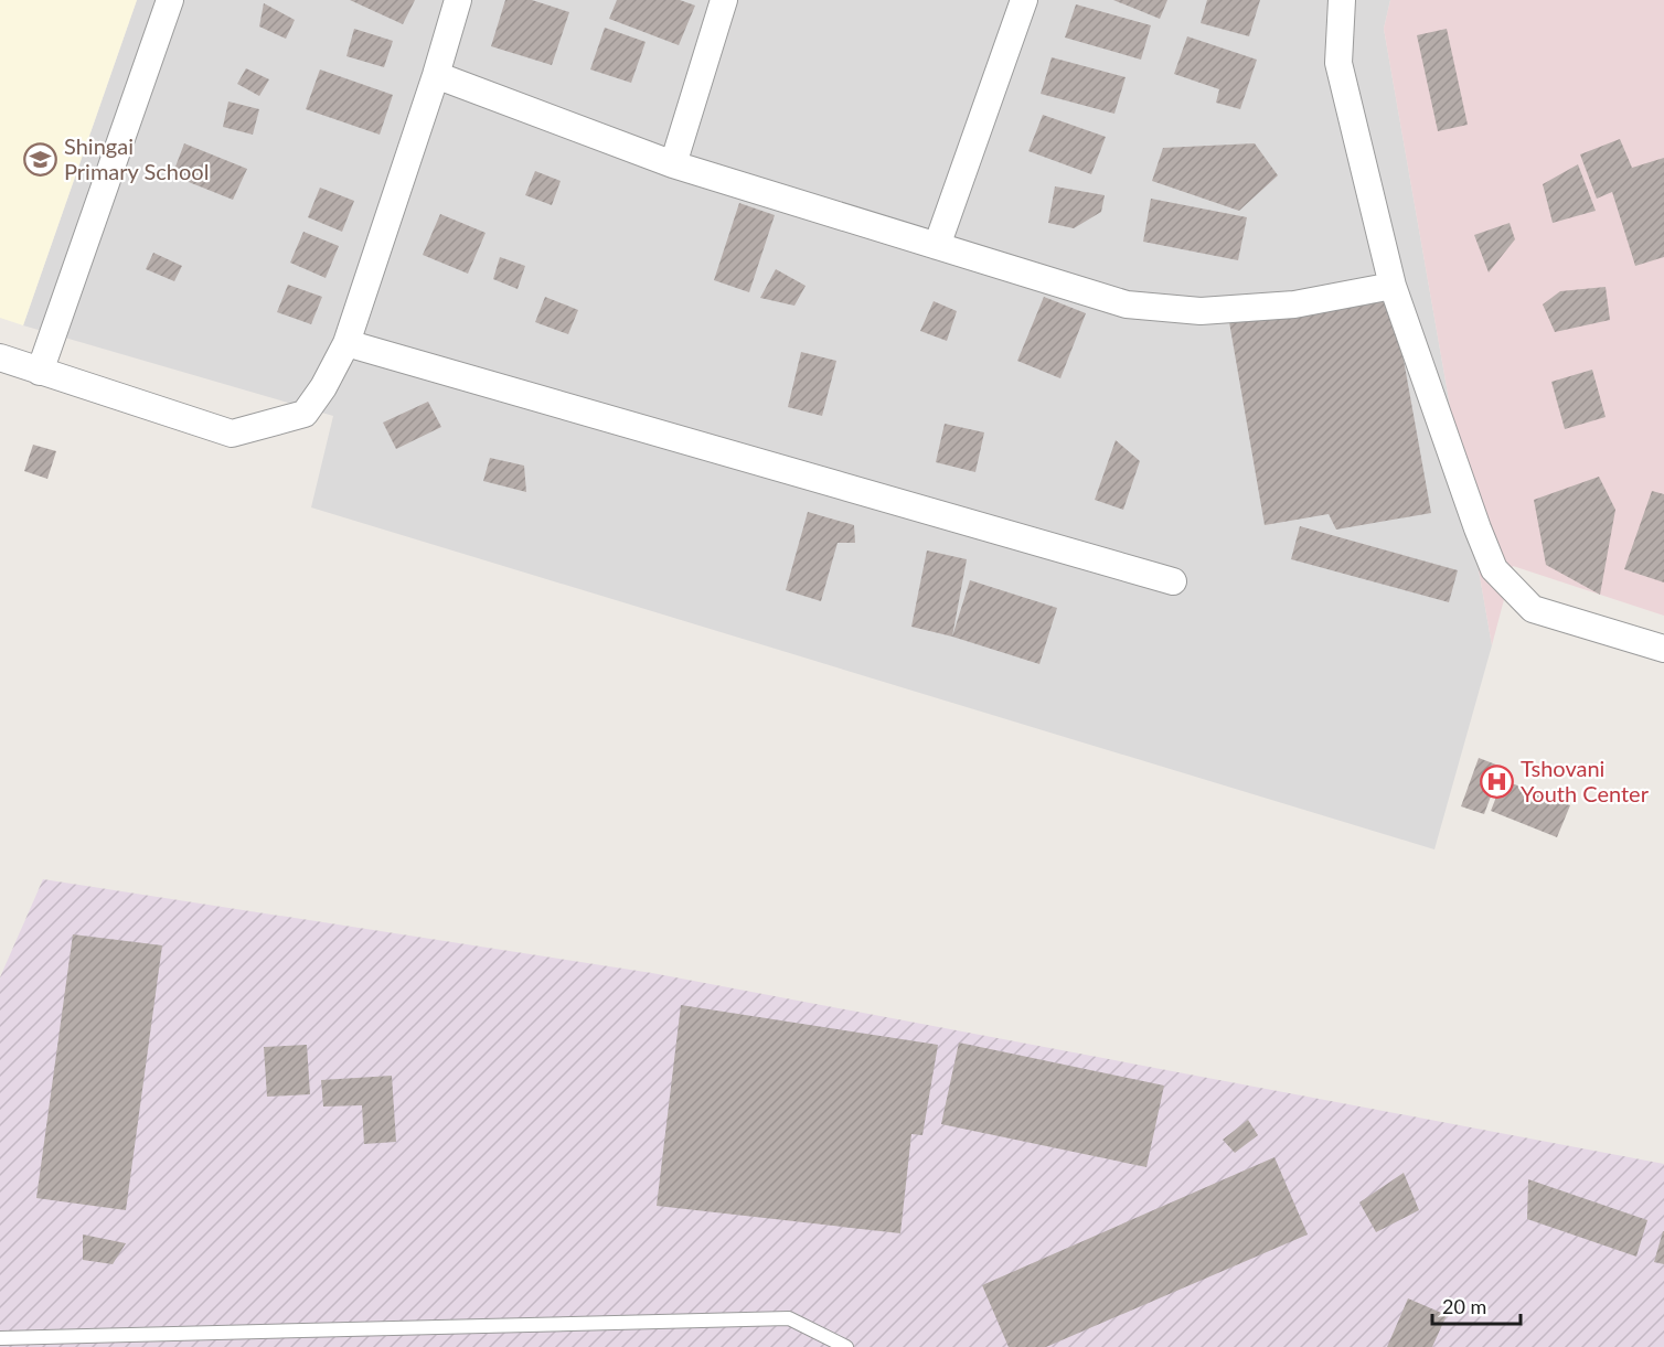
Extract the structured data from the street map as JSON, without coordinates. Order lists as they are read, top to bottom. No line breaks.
{"places":{"school or university":["Shingai Primary School"],"hospital":["Tshovani Youth Center"]},"scale_bar":"20 m"}
